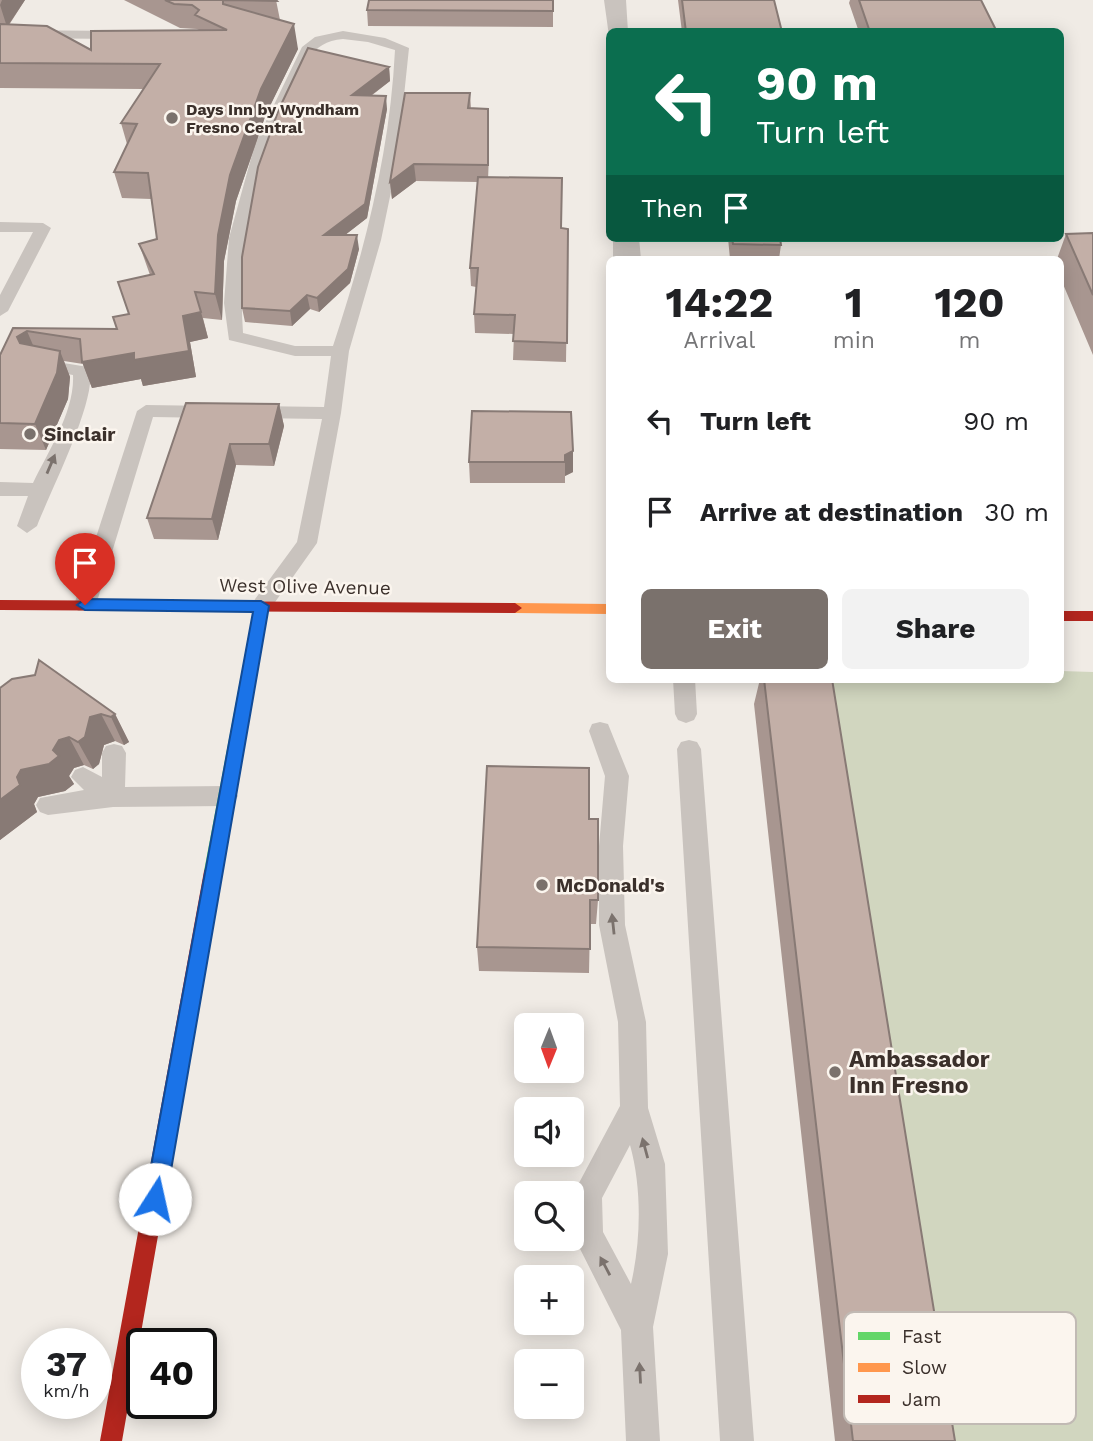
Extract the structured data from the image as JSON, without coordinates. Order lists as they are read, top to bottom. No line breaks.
{"streets":{"street":["West Olive Avenue"]},"places":["Days Inn by Wyndham Fresno Central","Sinclair","McDonald's","Ambassador Inn Fresno"],"legend":["Fast","Slow","Jam"],"north":"bottom","page":{"turn":["90 m","Turn left"],"then":"Then","eta":["14:22","Arrival","1","min","120","m"],"list":[{"name":"Turn left","value":"90 m"},{"name":"Arrive at destination","value":"30 m"}],"buttons":["Exit","Share"],"map_buttons":["+","−"],"speed":"37 km/h","limit":"40"}}
